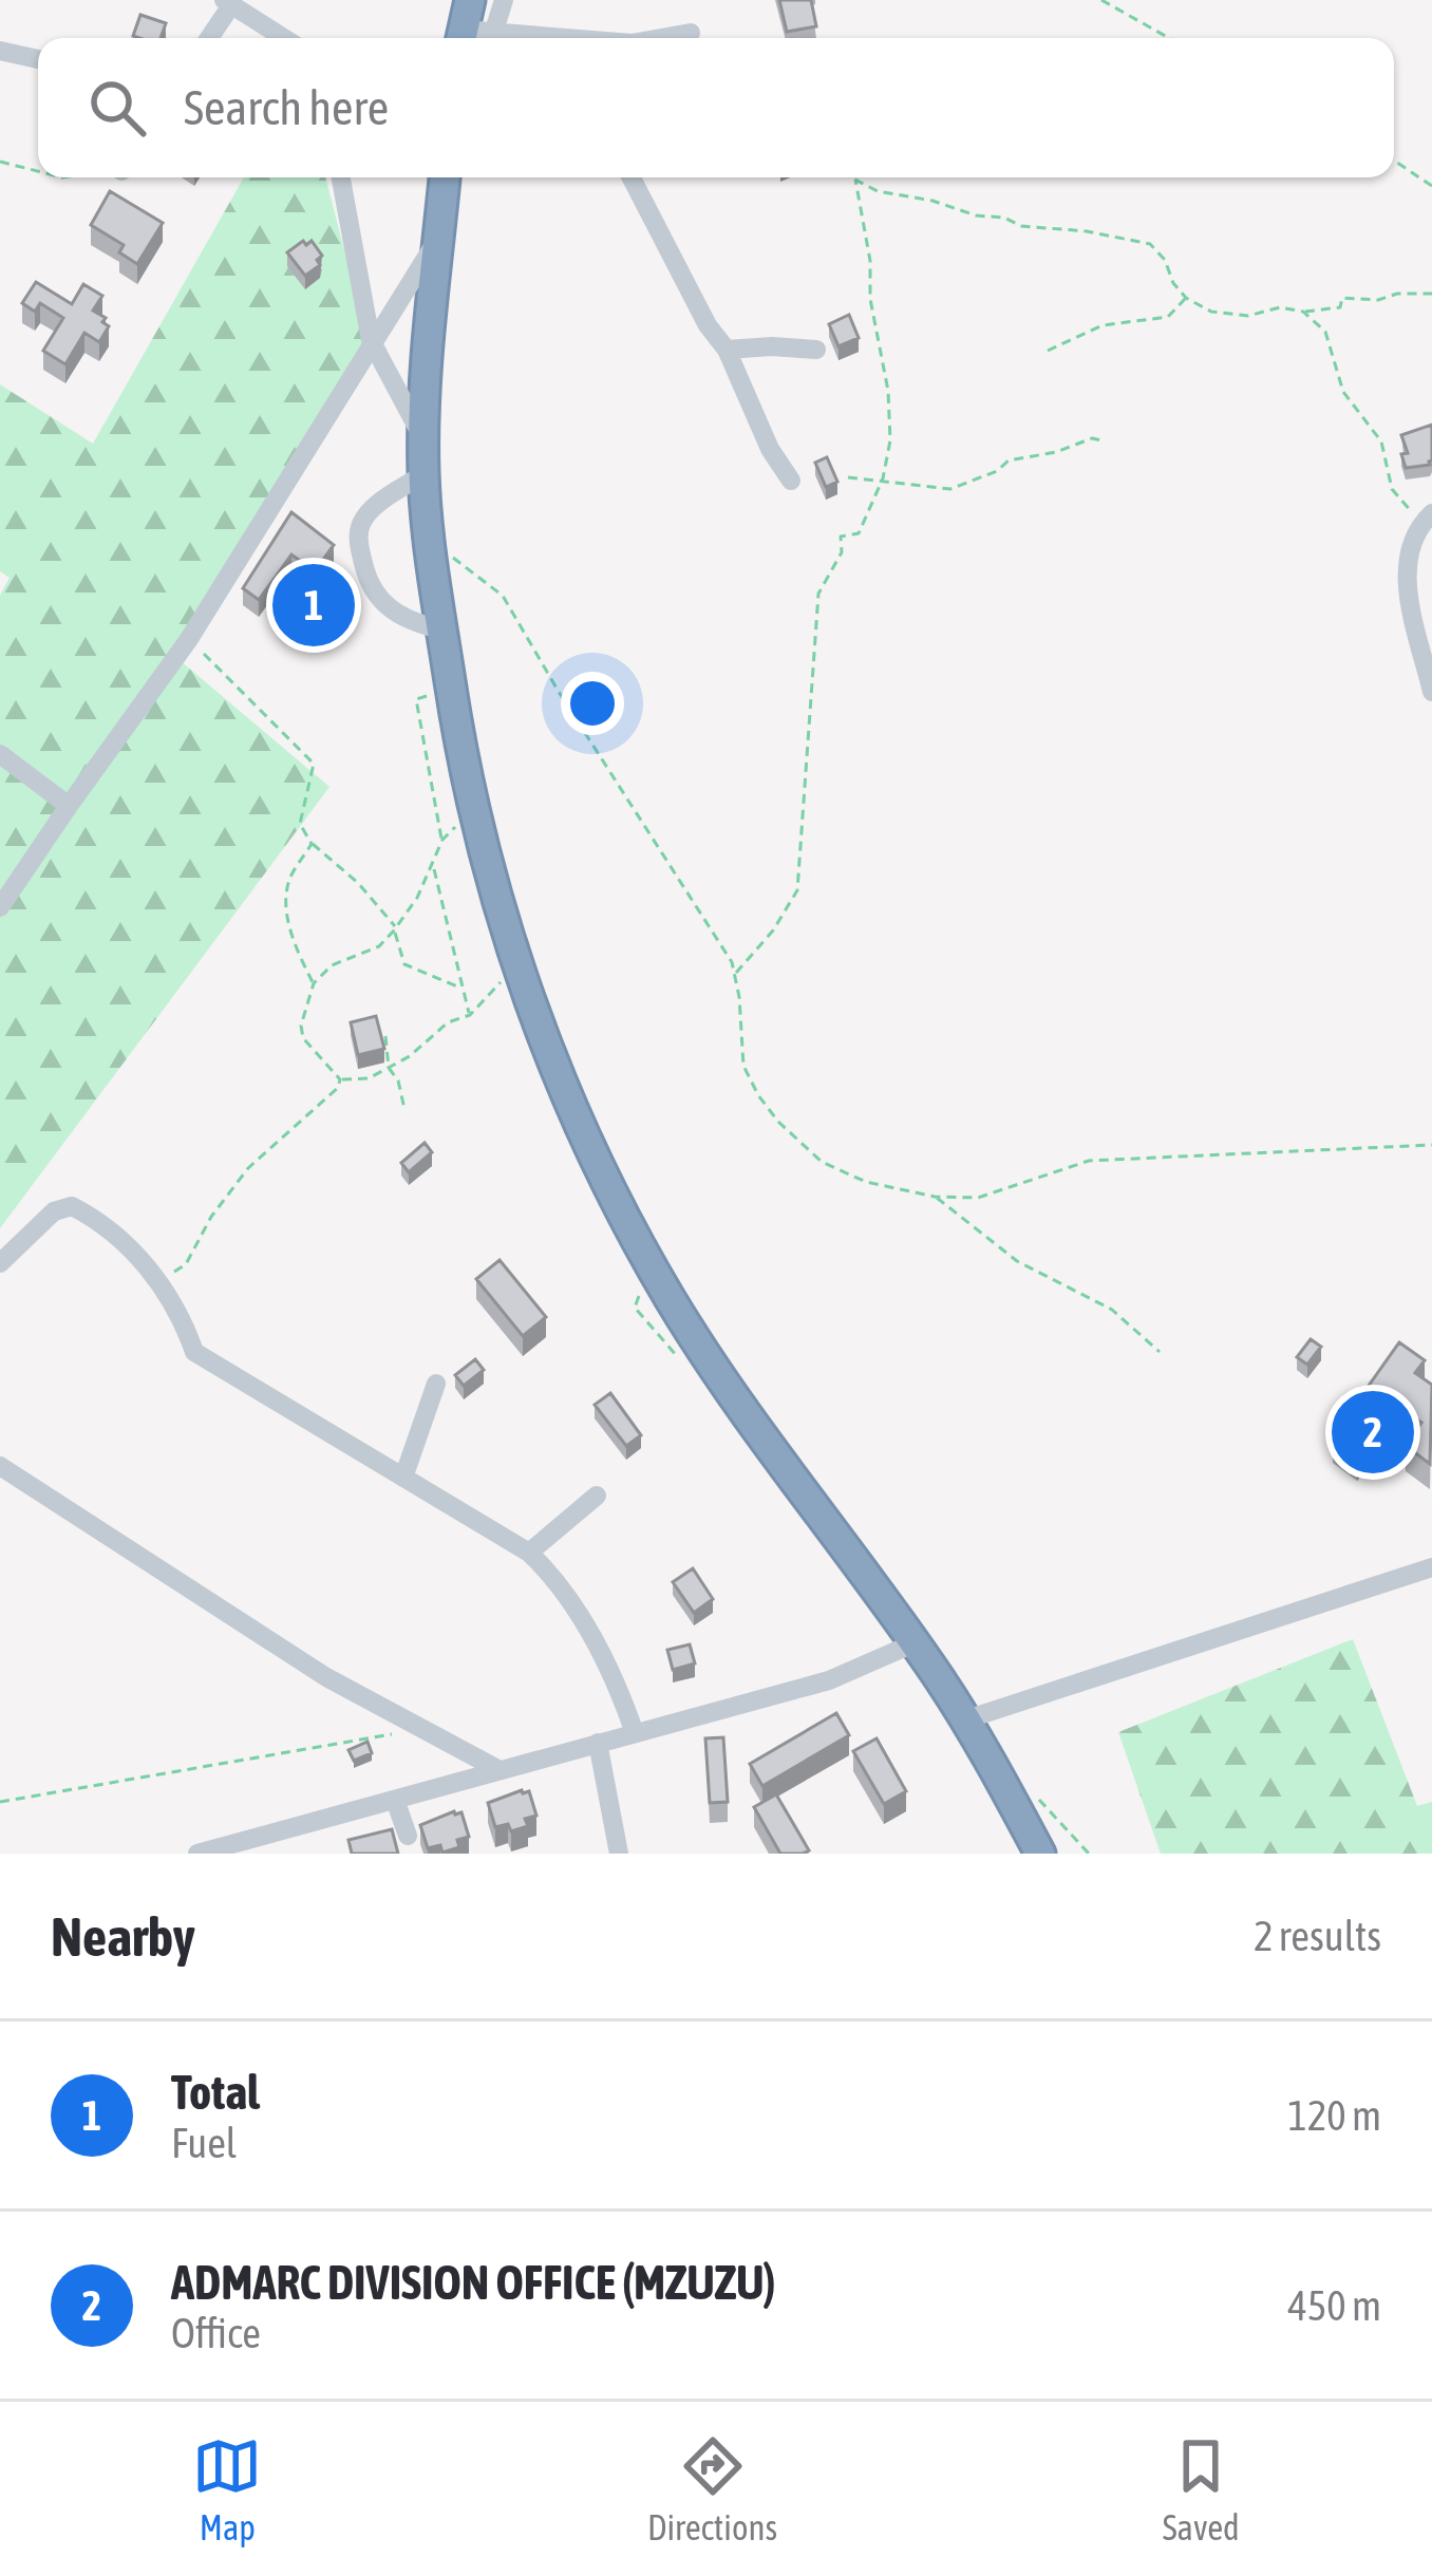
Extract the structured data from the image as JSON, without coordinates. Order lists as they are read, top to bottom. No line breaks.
{"page":{"search":"Search here","pins":["1","2"],"heading":["Nearby","2 results"],"list":[{"mark":"1","name":"Total","note":"Fuel","value":"120 m"},{"mark":"2","name":"ADMARC DIVISION OFFICE (MZUZU)","note":"Office","value":"450 m"}],"nav":["Map","Directions","Saved"]}}
